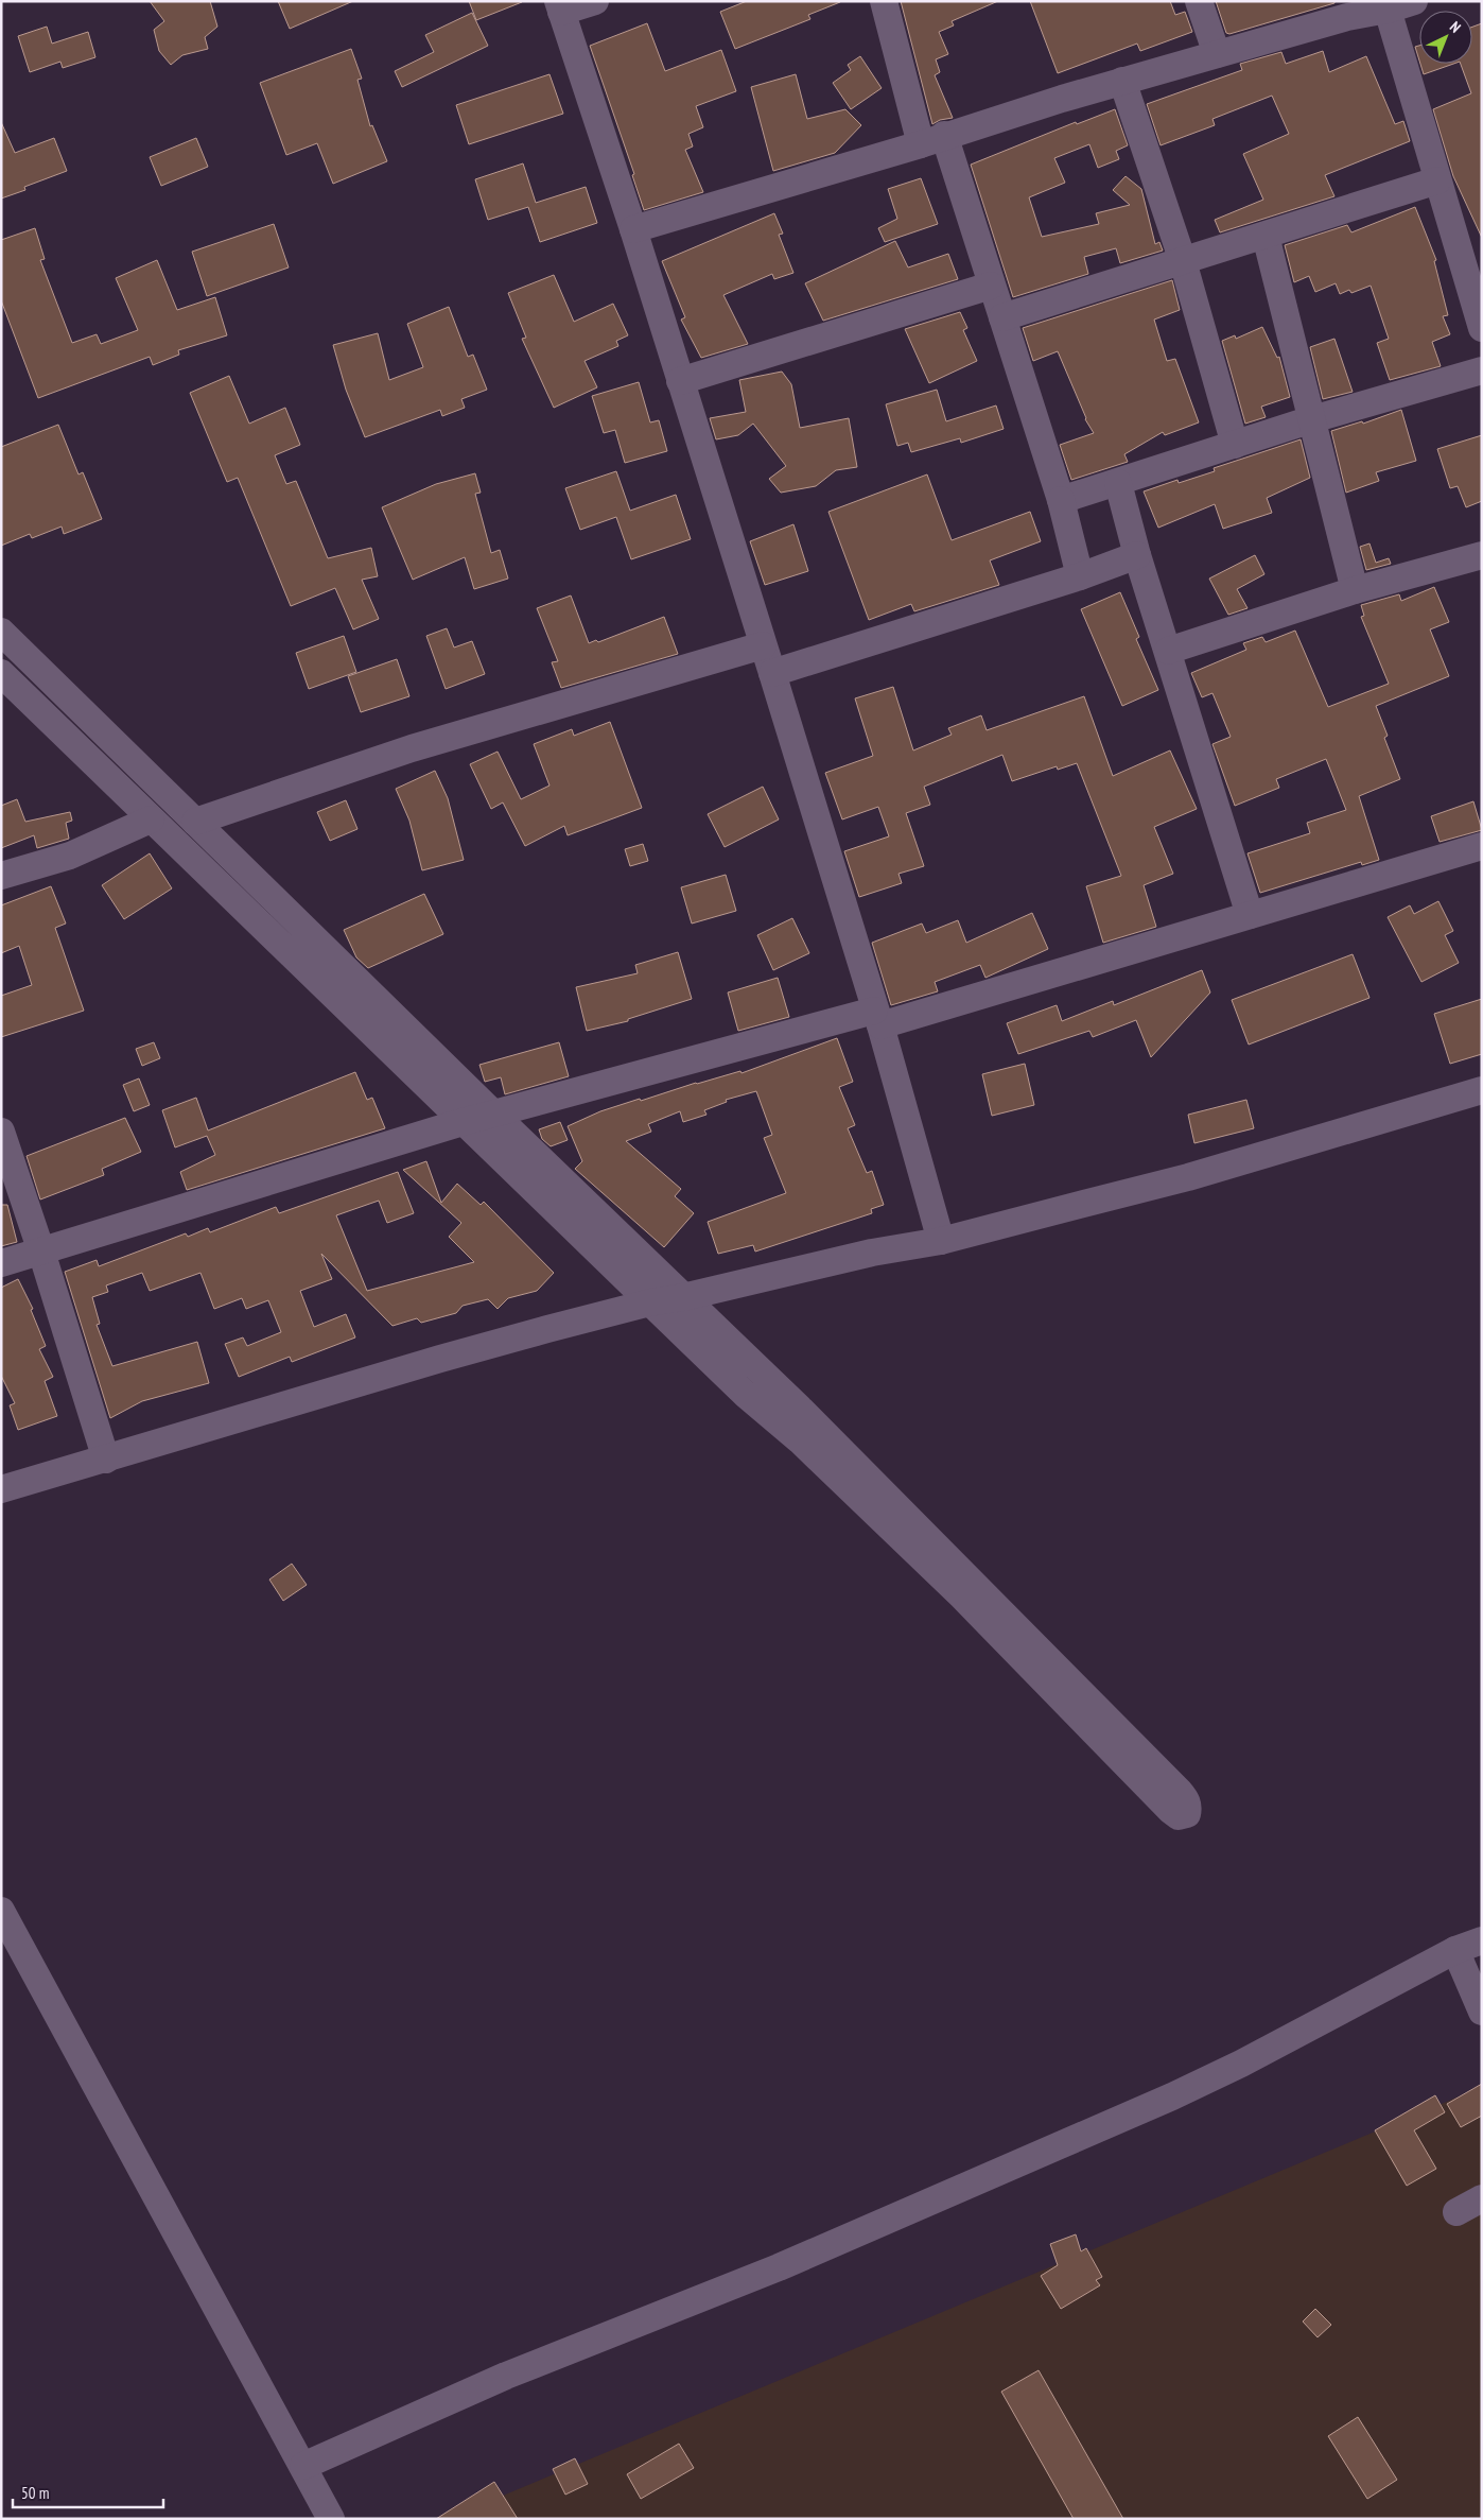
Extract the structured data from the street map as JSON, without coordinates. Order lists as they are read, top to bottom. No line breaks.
{"scale_bar":"50 m","north":"top right"}
